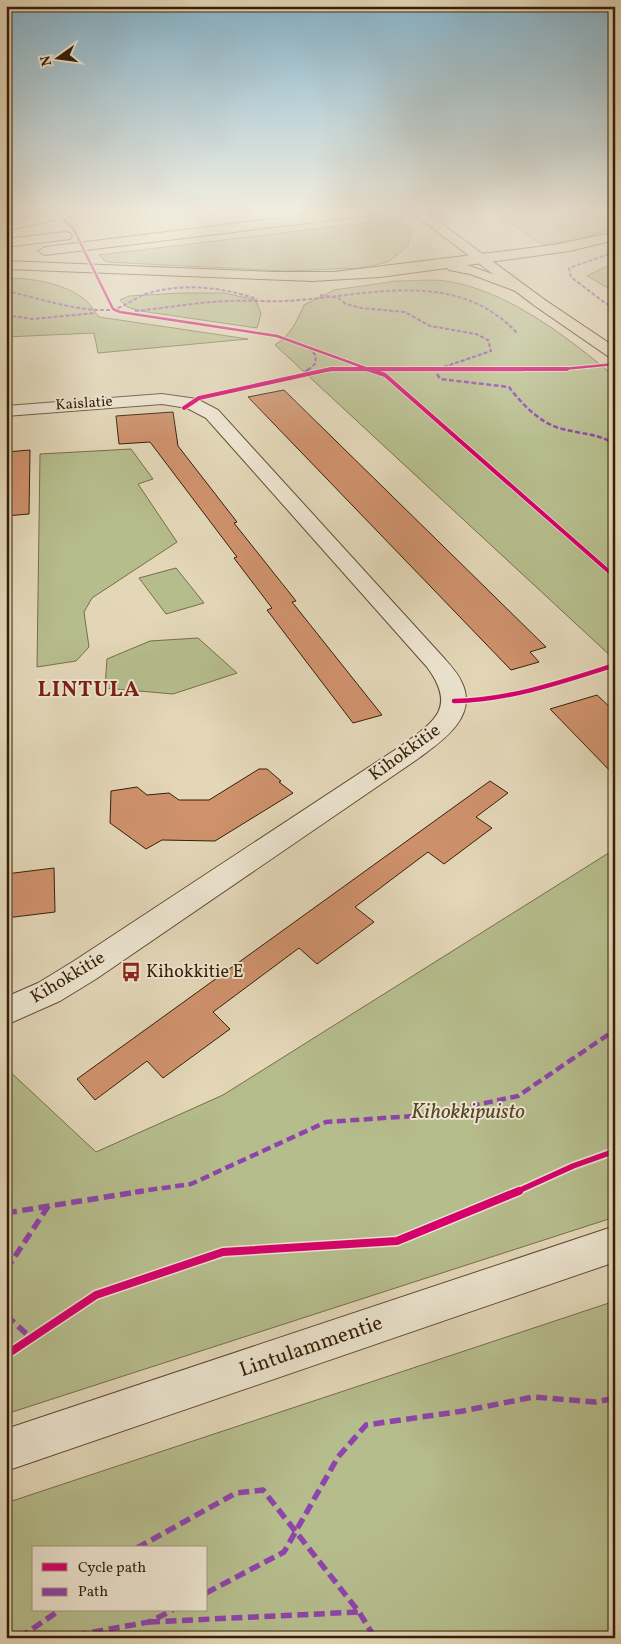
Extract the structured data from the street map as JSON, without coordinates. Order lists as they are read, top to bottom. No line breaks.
{"streets":{"street":["Kaislatie","Kihokkitie","Lintulammentie"]},"crossings":[["Kaislatie","Kihokkitie"]],"districts":["LINTULA"],"parks":["Kihokkipuisto"],"places":{"bus stop":["Kihokkitie E"]},"legend":["Cycle path","Path"],"north":"left"}
